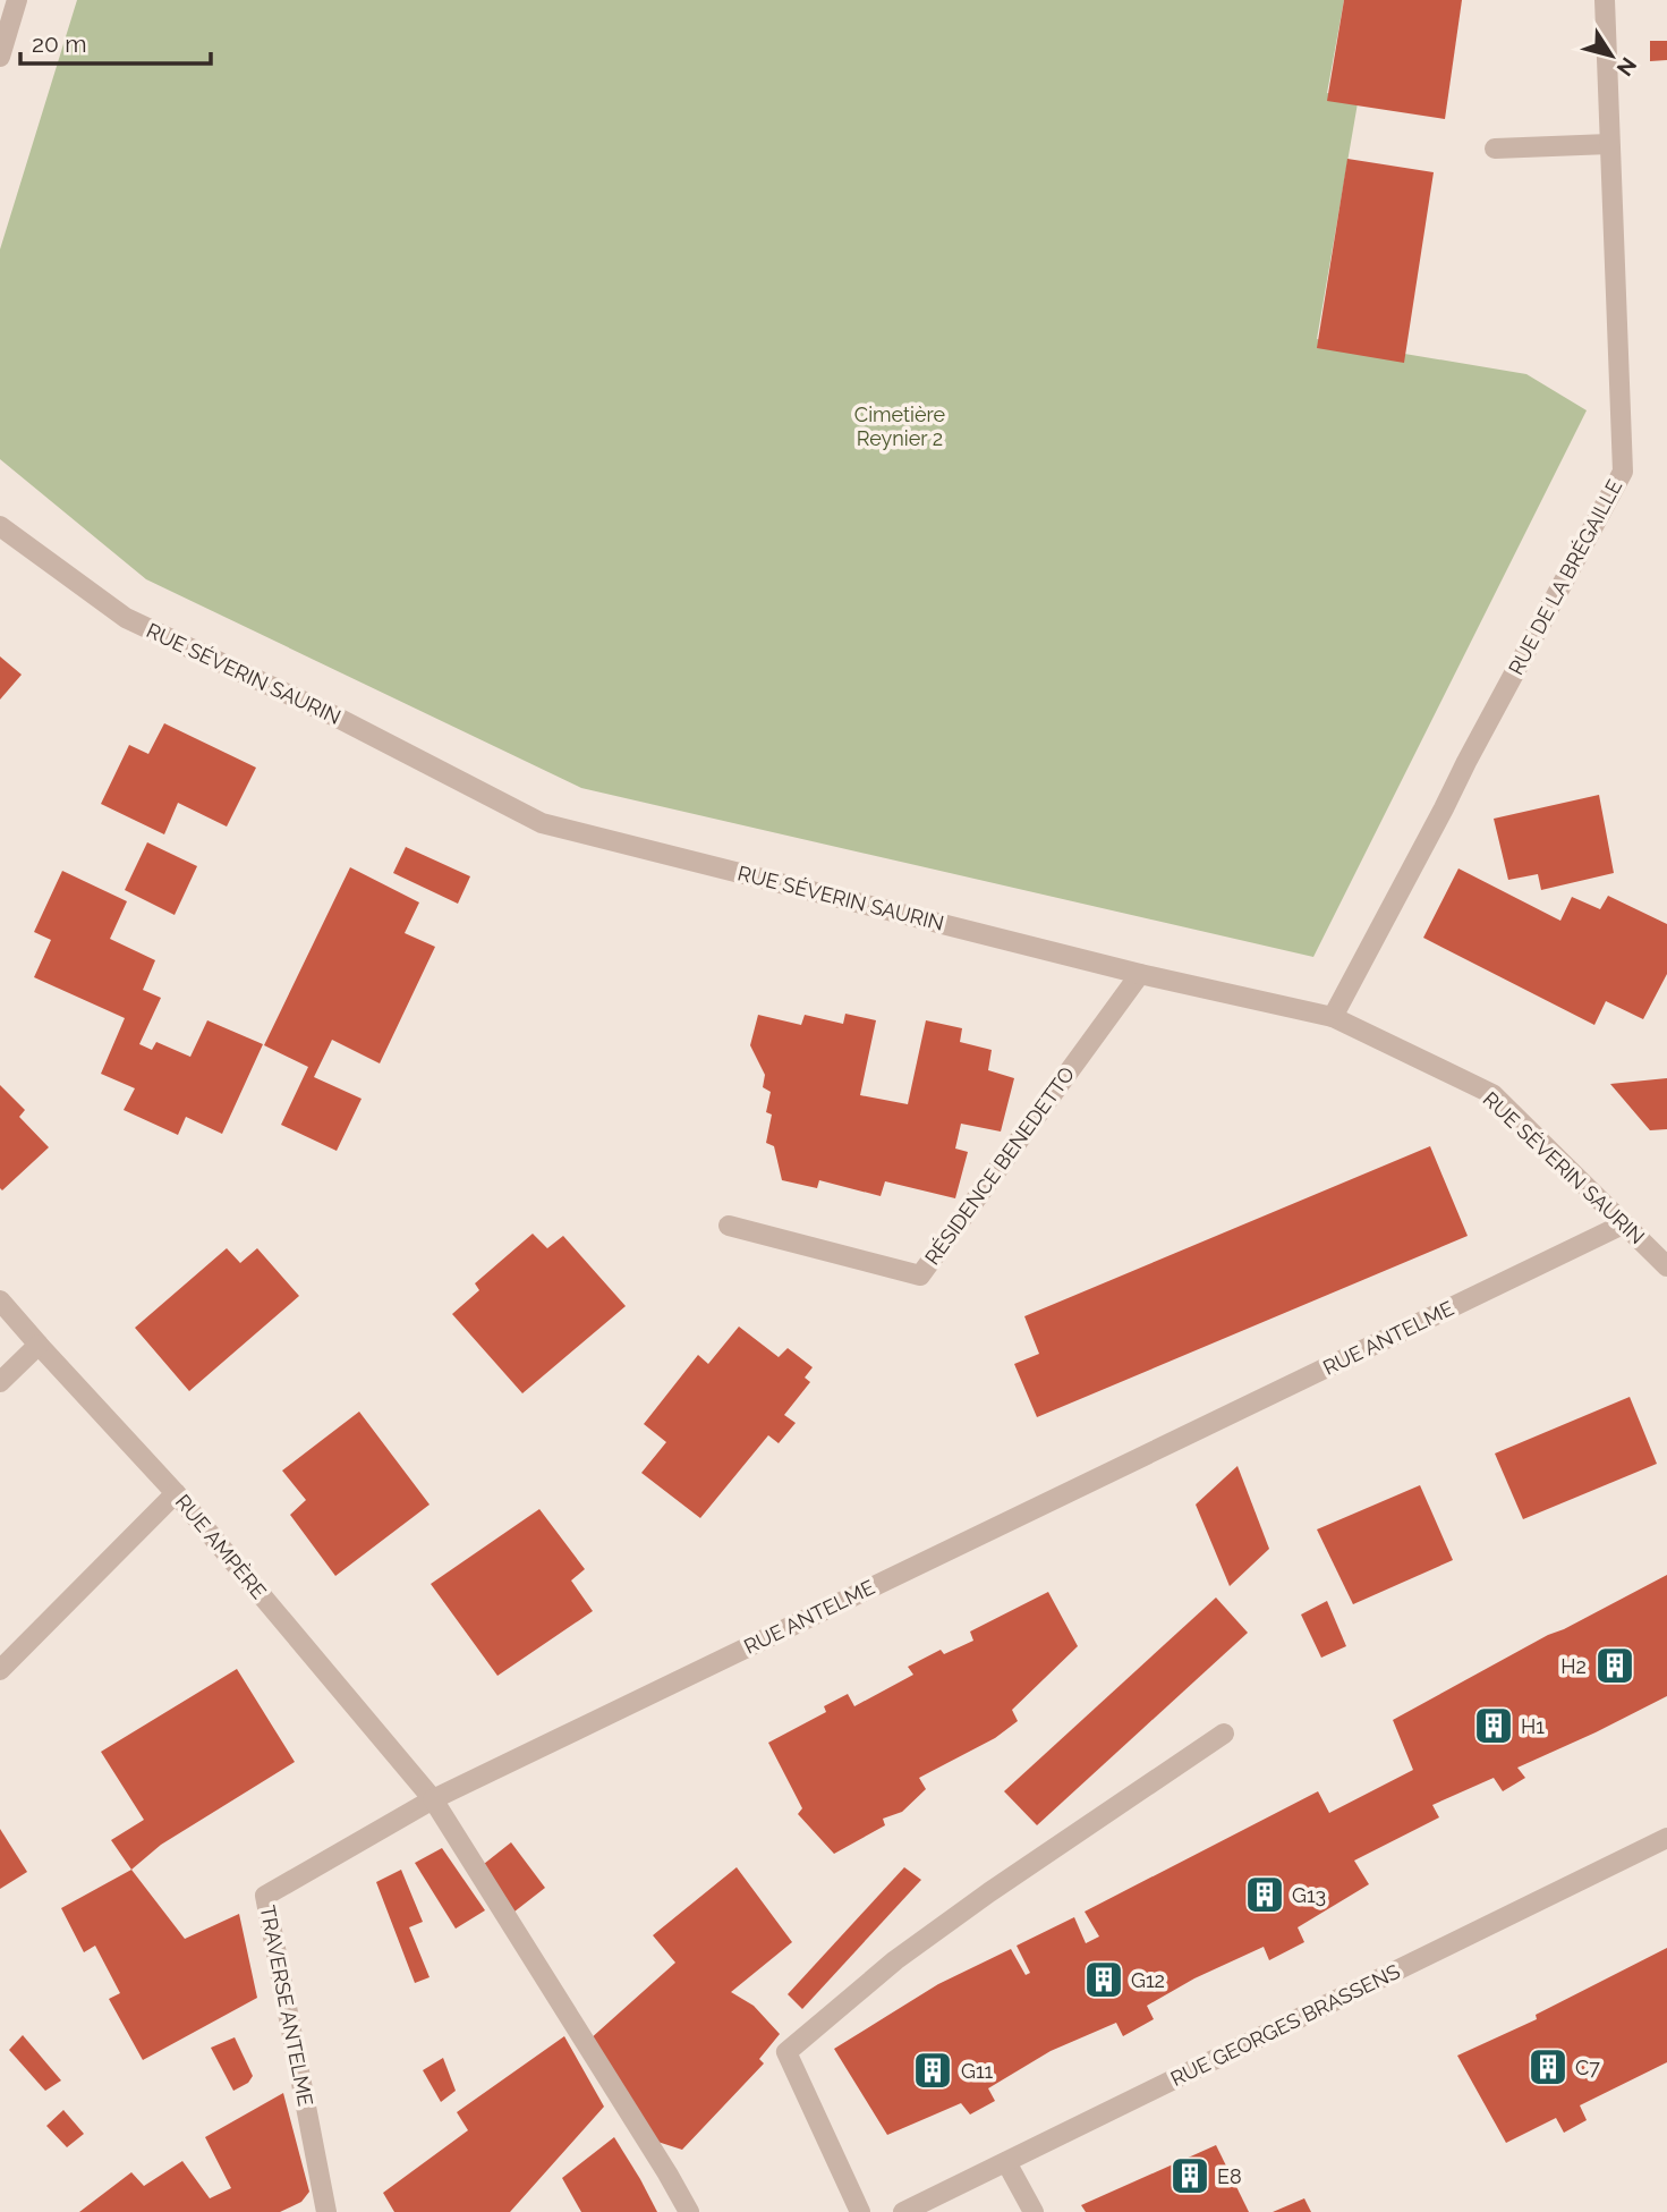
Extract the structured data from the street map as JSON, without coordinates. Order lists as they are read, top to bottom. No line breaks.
{"streets":{"street":["RUE DE LA BRÉGAILLE","RUE SÉVERIN SAURIN","RÉSIDENCE BENEDETTO","RUE ANTELME","RUE AMPÈRE","TRAVERSE ANTELME","RUE GEORGES BRASSENS"]},"crossings":[["RUE DE LA BRÉGAILLE","RUE SÉVERIN SAURIN"],["RUE SÉVERIN SAURIN","RÉSIDENCE BENEDETTO"],["RUE SÉVERIN SAURIN","RUE ANTELME"],["RUE ANTELME","RUE AMPÈRE"],["RUE ANTELME","TRAVERSE ANTELME"],["RUE AMPÈRE","TRAVERSE ANTELME"]],"parks":["Cimetière Reynier 2"],"places":{"building":["H2","H1","G13","G12","C7","G11","E8"]},"scale_bar":"20 m","north":"bottom right"}
